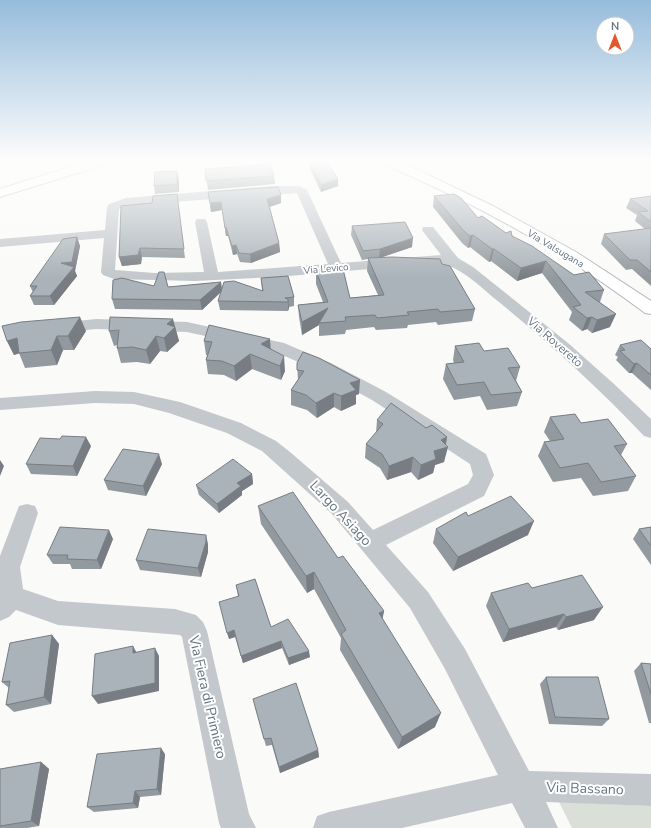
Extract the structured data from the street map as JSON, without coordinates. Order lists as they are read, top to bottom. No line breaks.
{"streets":{"main road":["Via Valsugana"],"street":["Via Levico","Via Rovereto","Largo Asiago","Via Fiera di Primiero","Via Bassano"]},"crossings":[["Via Levico","Via Rovereto"],["Largo Asiago","Via Bassano"]],"north":"top"}
